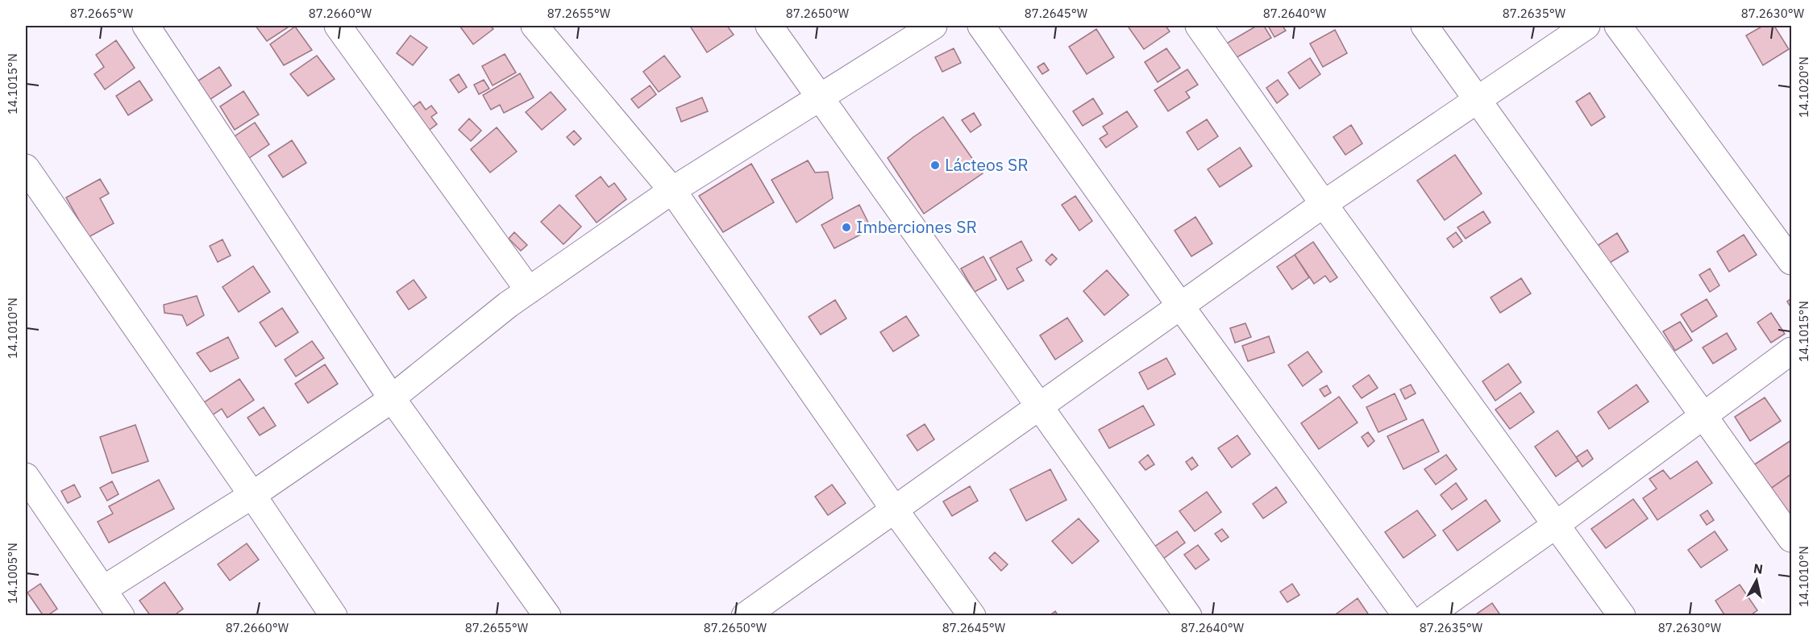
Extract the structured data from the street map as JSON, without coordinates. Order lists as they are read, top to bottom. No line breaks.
{"places":["Lácteos SR","Imberciones SR"],"north":"top","coordinates":["87.2665°W","87.2660°W","87.2655°W","87.2650°W","87.2645°W","87.2640°W","87.2635°W","87.2630°W","14.1015°N","14.1020°N","14.1010°N","14.1005°N"]}
